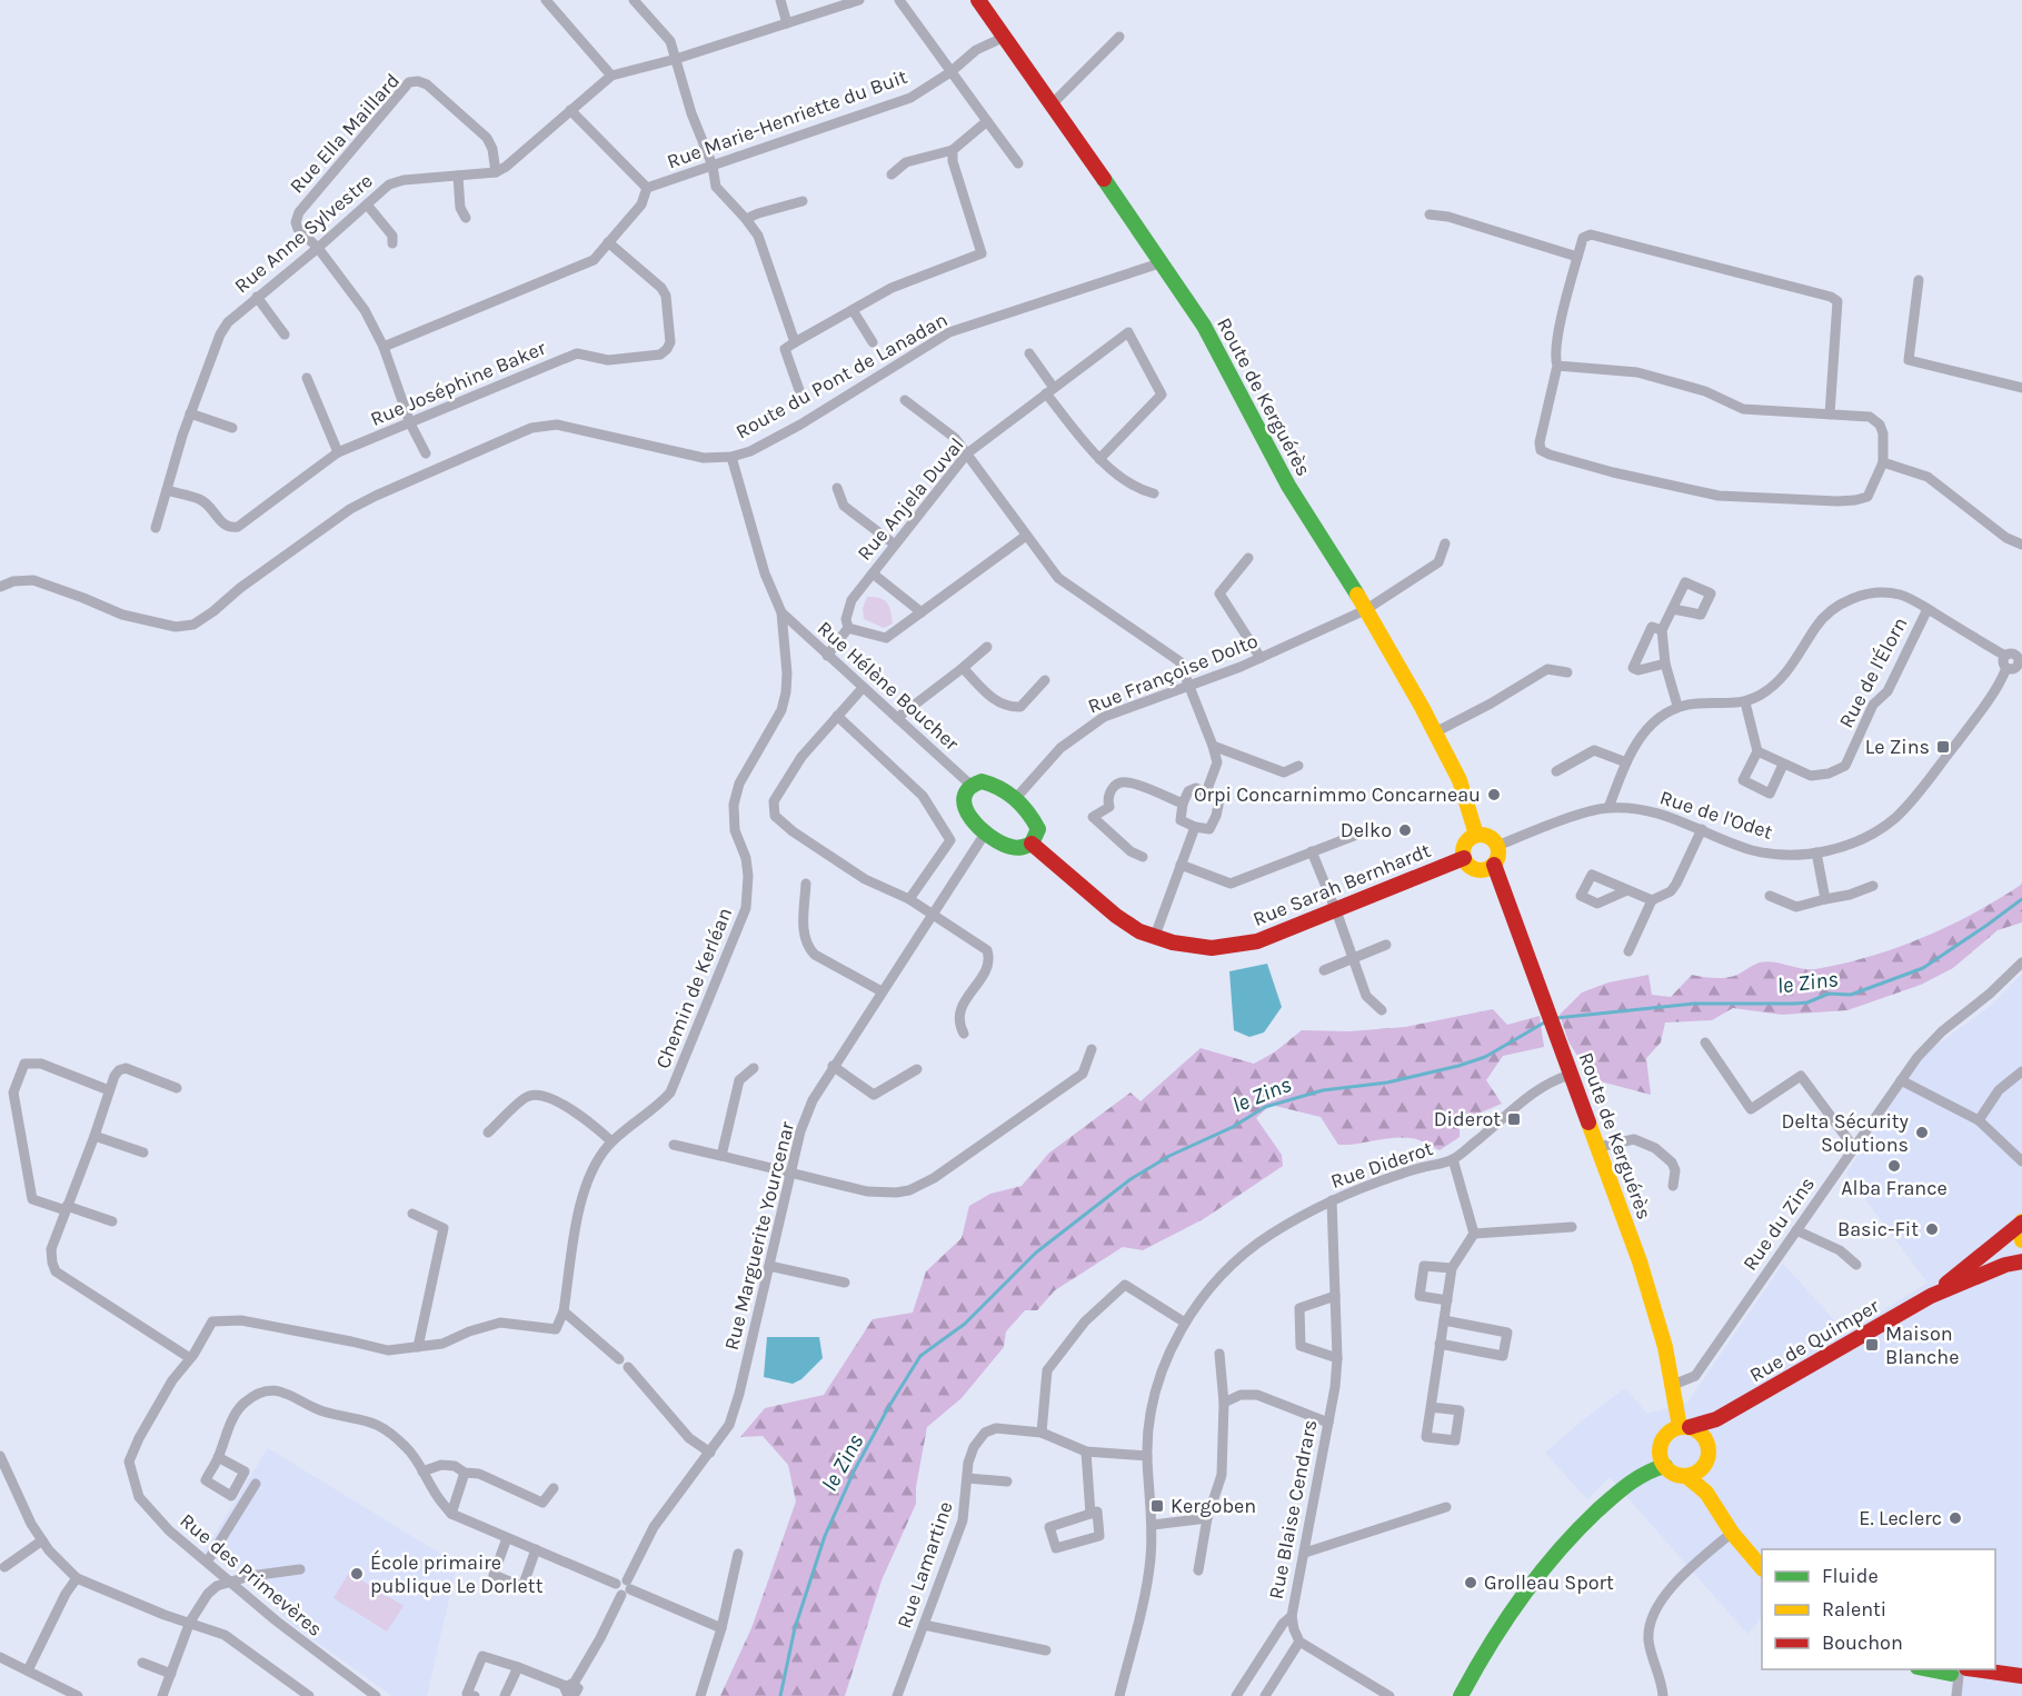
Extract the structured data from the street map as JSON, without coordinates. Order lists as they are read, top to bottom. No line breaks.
{"streets":{"street":["Rue Marie-Henriette du Buit","Rue Ella Maillard","Rue Anne Sylvestre","Route du Pont de Lanadan","Rue Joséphine Baker","Route de Kerguérès","Rue Anjela Duval","Rue de l'Élorn","Rue Françoise Dolto","Rue Hélène Boucher","Rue de l'Odet","Rue Sarah Bernhardt","Chemin de Kerléan","Rue Diderot","Rue du Zins","Rue Marguerite Yourcenar","Rue de Quimper","Rue Blaise Cendrars","Rue Lamartine","Rue des Primevères"]},"crossings":[["Rue Marie-Henriette du Buit","Rue Joséphine Baker"],["Rue Marie-Henriette du Buit","Route de Kerguérès"],["Rue Ella Maillard","Rue Anne Sylvestre"],["Rue Anne Sylvestre","Rue Joséphine Baker"],["Route du Pont de Lanadan","Route de Kerguérès"],["Route du Pont de Lanadan","Chemin de Kerléan"],["Route de Kerguérès","Rue Françoise Dolto"],["Route de Kerguérès","Rue de l'Odet"],["Route de Kerguérès","Rue Sarah Bernhardt"],["Route de Kerguérès","Rue Diderot"],["Route de Kerguérès","Rue du Zins"],["Route de Kerguérès","Rue de Quimper"],["Rue Anjela Duval","Rue Hélène Boucher"],["Rue Hélène Boucher","Chemin de Kerléan"],["Rue de l'Odet","Rue Sarah Bernhardt"],["Rue Diderot","Rue Blaise Cendrars"]],"water":["le Zins"],"places":{"transit":["Le Zins","Diderot","Maison Blanche","Kergoben"],"other":["Orpi Concarnimmo Concarneau","Delko","Delta Sécurity Solutions","Alba France","Basic-Fit","E. Leclerc","École primaire publique Le Dorlett","Grolleau Sport"]},"legend":["Fluide","Ralenti","Bouchon"]}
